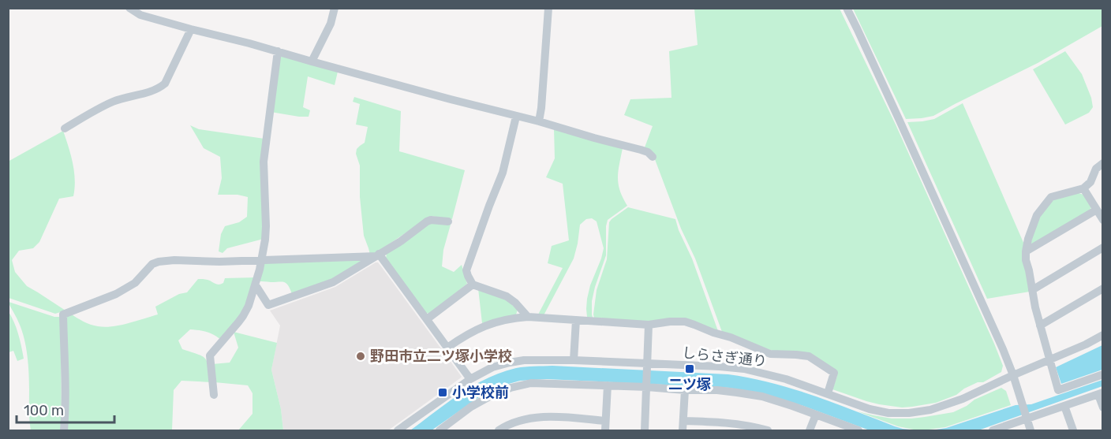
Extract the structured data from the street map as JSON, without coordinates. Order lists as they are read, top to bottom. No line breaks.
{"streets":{"street":["しらさぎ通り"]},"places":{"other":["野田市立二ツ塚小学校"],"transit":["二ツ塚","小学校前"]},"scale_bar":"100 m"}
